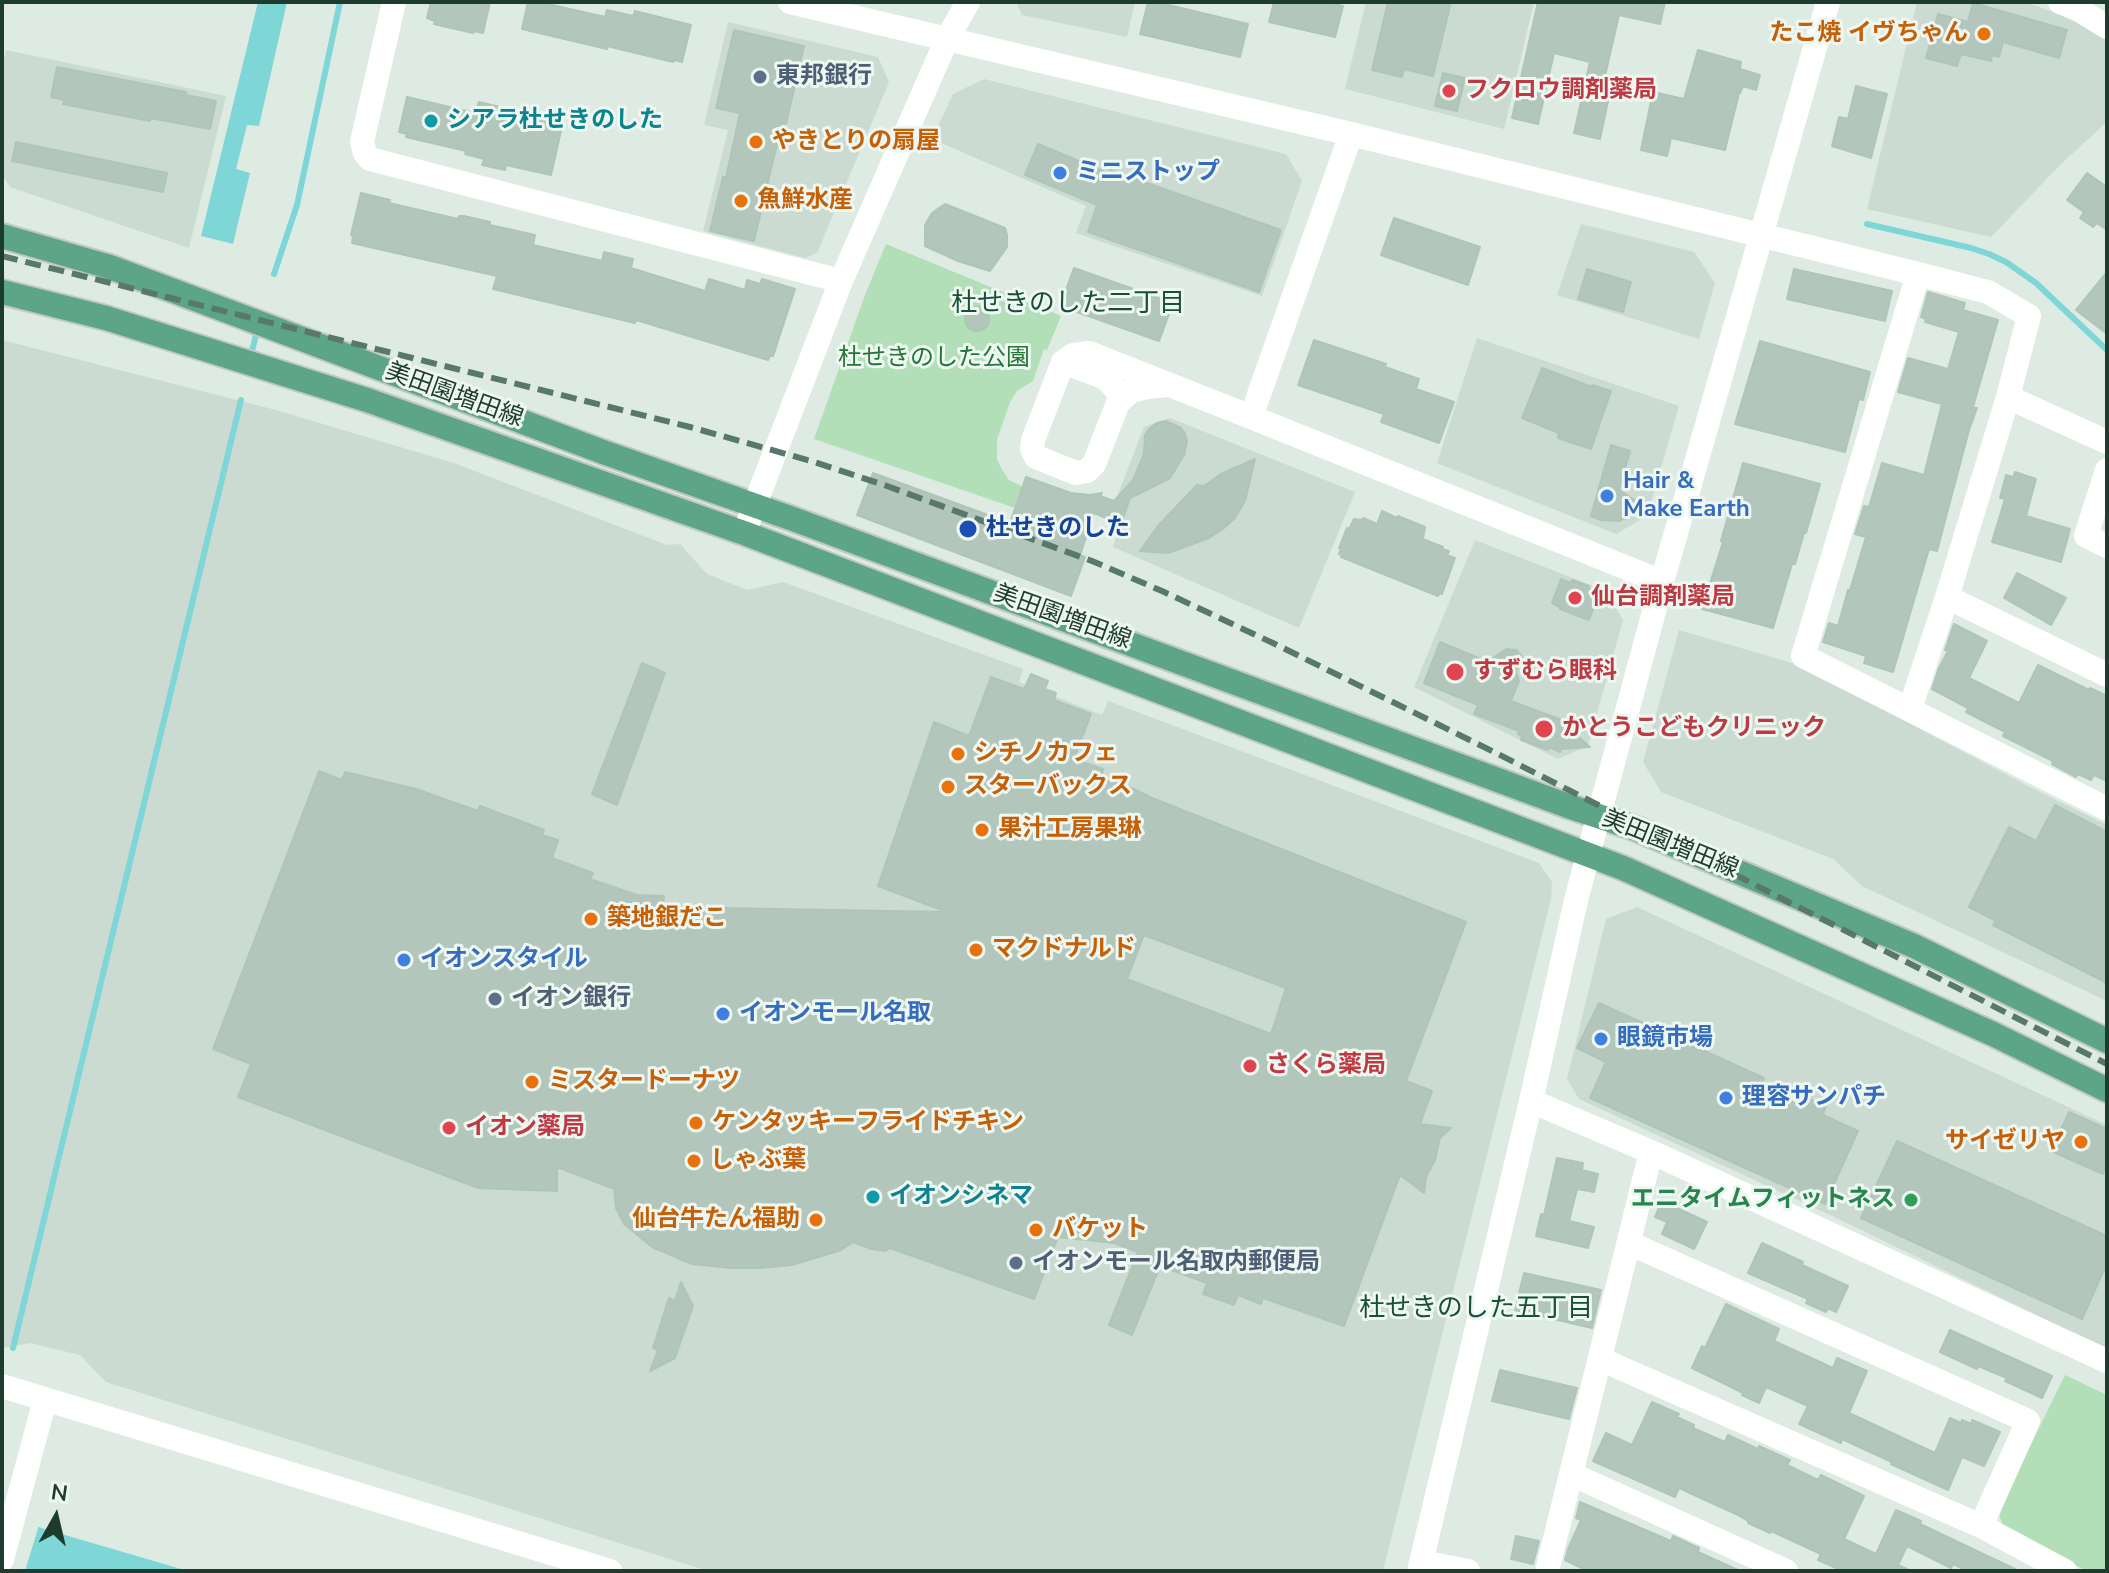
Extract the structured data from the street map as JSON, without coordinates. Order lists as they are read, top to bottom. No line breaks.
{"streets":{"main road":["美田園増田線"]},"districts":["杜せきのした二丁目","杜せきのした五丁目"],"parks":["杜せきのした公園"],"places":["たこ焼 イヴちゃん","東邦銀行","フクロウ調剤薬局","シアラ杜せきのした","やきとりの扇屋","ミニストップ","魚鮮水産","Hair & Make Earth","杜せきのした","仙台調剤薬局","すずむら眼科","かとうこどもクリニック","シチノカフェ","スターバックス","果汁工房果琳","築地銀だこ","マクドナルド","イオンスタイル","イオン銀行","イオンモール名取","眼鏡市場","さくら薬局","ミスタードーナツ","理容サンパチ","ケンタッキーフライドチキン","イオン薬局","サイゼリヤ","しゃぶ葉","イオンシネマ","エニタイムフィットネス","仙台牛たん福助","バケット","イオンモール名取内郵便局"],"north":"top"}
